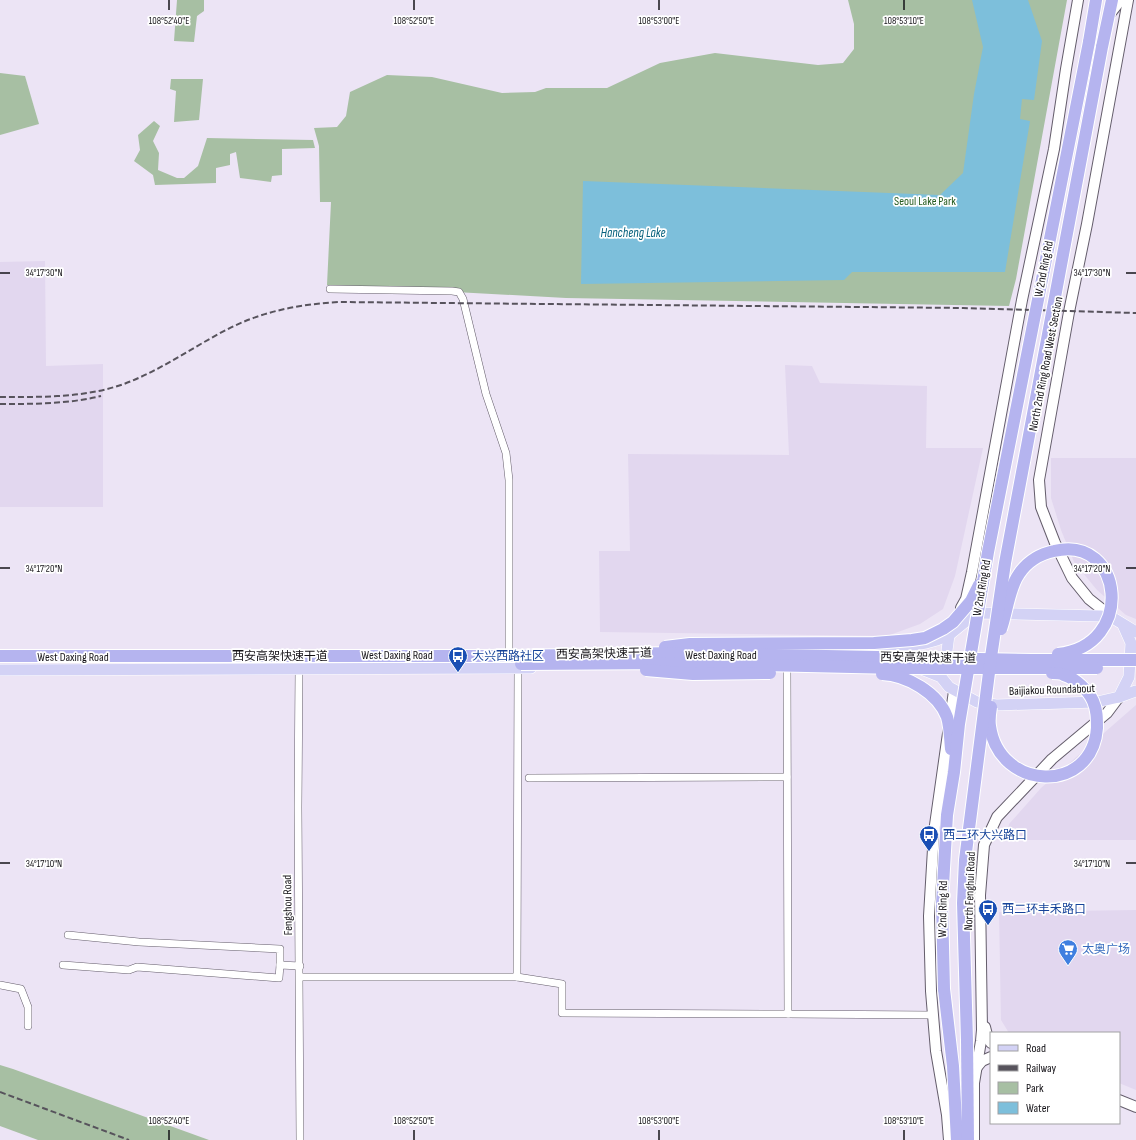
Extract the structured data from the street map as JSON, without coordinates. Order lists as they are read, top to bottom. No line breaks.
{"streets":{"highway":["W 2nd Ring Rd","西安高架快速干道"],"main road":["North 2nd Ring Road West Section","West Daxing Road","Baijiakou Roundabout","North Fenghui Road"],"street":["Fengshou Road"]},"crossings":[["W 2nd Ring Rd","North Fenghui Road"],["West Daxing Road","Baijiakou Roundabout"],["West Daxing Road","Fengshou Road"],["Baijiakou Roundabout","North Fenghui Road"]],"water":["Hancheng Lake"],"parks":["Seoul Lake Park"],"places":{"bus stop":["大兴西路社区","西二环大兴路口","西二环丰禾路口"],"supermarket":["太奥广场"]},"legend":["Road","Railway","Park","Water"],"coordinates":["108°52'40\"E","108°52'50\"E","108°53'00\"E","108°53'10\"E","34°17'30\"N","34°17'20\"N","34°17'10\"N"]}
